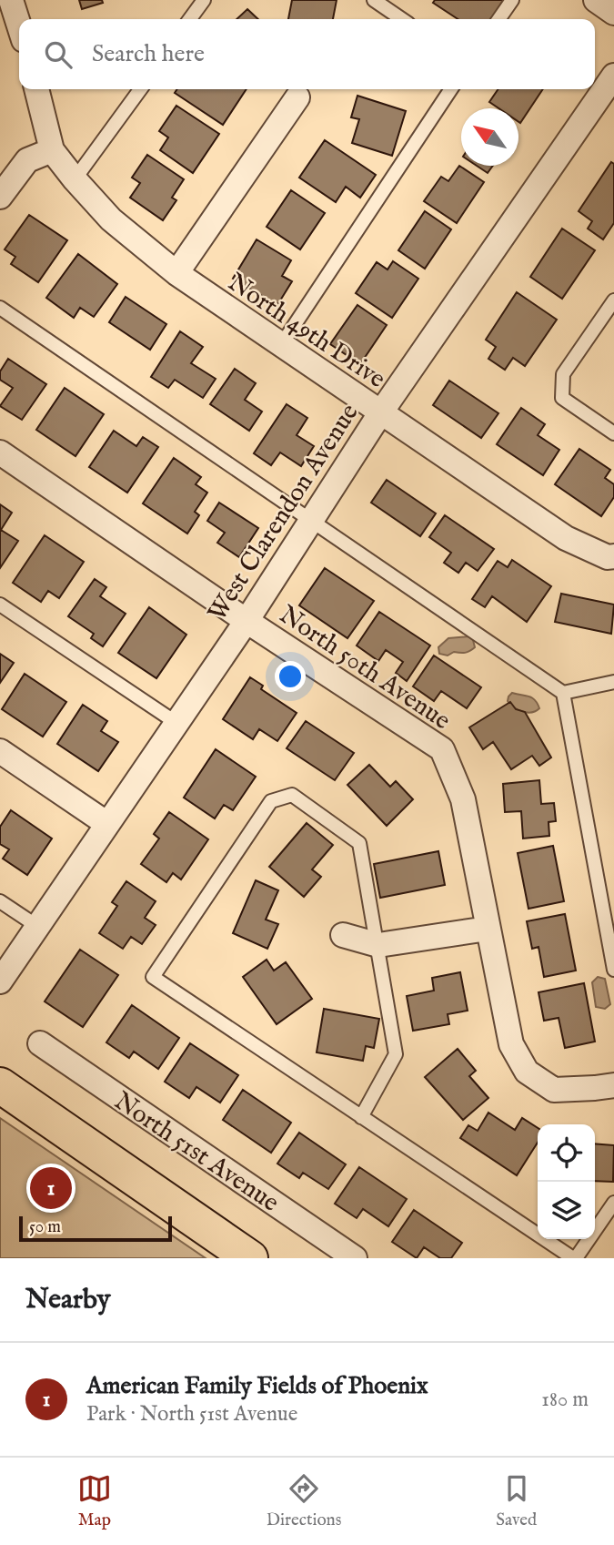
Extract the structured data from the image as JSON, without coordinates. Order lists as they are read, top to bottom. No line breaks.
{"streets":{"street":["North 49th Drive","West Clarendon Avenue","North 50th Avenue","North 51st Avenue"]},"crossings":[["North 49th Drive","West Clarendon Avenue"],["West Clarendon Avenue","North 50th Avenue"]],"scale_bar":"50 m","north":"top left","page":{"search":"Search here","pins":"1","scale":"50 m","heading":"Nearby","list":[{"mark":"1","name":"American Family Fields of Phoenix","note":"Park · North 51st Avenue","value":"180 m"}],"nav":["Map","Directions","Saved"]}}
